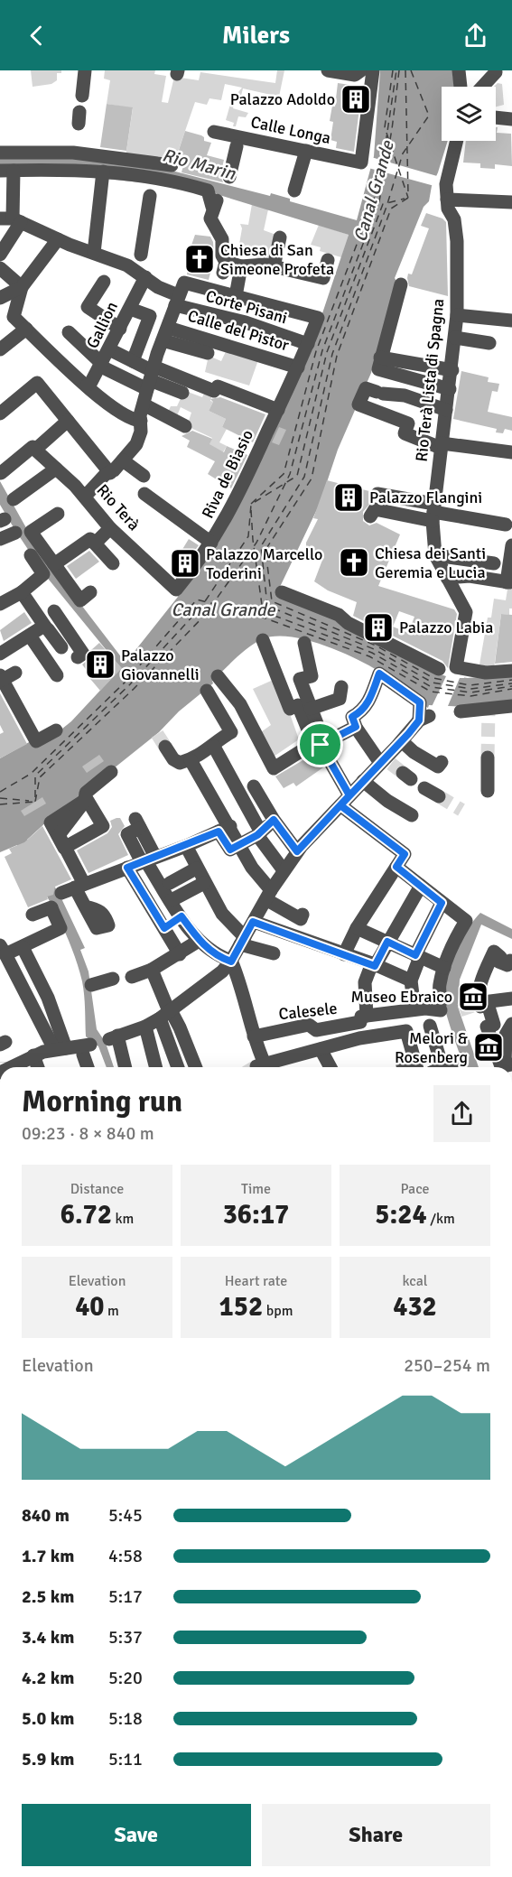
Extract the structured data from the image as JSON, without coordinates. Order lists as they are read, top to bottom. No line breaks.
{"streets":{"street":["Calle Longa","Corte Pisani","Gallion","Calle del Pistor","Rio Terà Lista di Spagna","Riva de Biasio","Rio Terà","Calesele"]},"crossings":[["Corte Pisani","Gallion"],["Corte Pisani","Riva de Biasio"],["Calle del Pistor","Riva de Biasio"],["Riva de Biasio","Rio Terà"]],"water":["Rio Marin","Canal Grande"],"places":{"building":["Palazzo Adoldo","Palazzo Flangini","Palazzo Marcello Toderini","Palazzo Labia","Palazzo Giovannelli"],"church":["Chiesa di San Simeone Profeta","Chiesa dei Santi Geremia e Lucia"],"museum":["Museo Ebraico","Melori & Rosenberg"]},"page":{"header":"Milers","heading":["Morning run","09:23 · 8 × 840 m"],"stats":[["Distance","6.72 km"],["Time","36:17"],["Pace","5:24 /km"],["Elevation","40 m"],["Heart rate","152 bpm"],["kcal","432"]],"chart":["Elevation","250–254 m"],"list":[{"name":"840 m","note":"5:45"},{"name":"1.7 km","note":"4:58"},{"name":"2.5 km","note":"5:17"},{"name":"3.4 km","note":"5:37"},{"name":"4.2 km","note":"5:20"},{"name":"5.0 km","note":"5:18"},{"name":"5.9 km","note":"5:11"}],"buttons":["Save","Share"]}}
